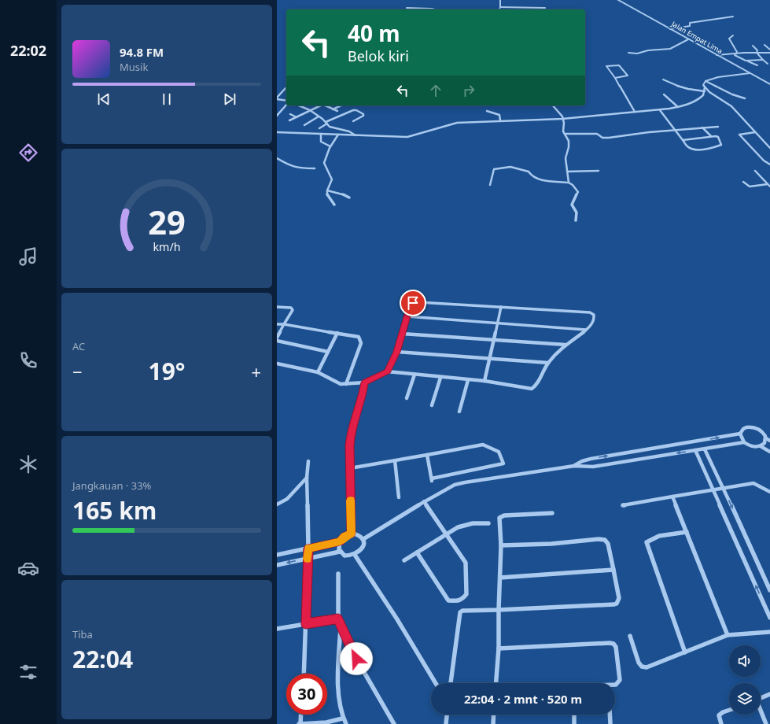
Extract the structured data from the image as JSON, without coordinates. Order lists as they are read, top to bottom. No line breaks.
{"streets":{"street":["Jalan Empat Lima"]},"page":{"tabs":"22:02","turn":["40 m","Belok kiri"],"song":["94.8 FM","Musik"],"tile":["AC",["Jangkauan · 33%","165 km"],["Tiba","22:04"]],"heat":["−","19°","+"],"limit":"30","trip":"22:04 · 2 mnt · 520 m","gauge":["29","km/h"]}}
